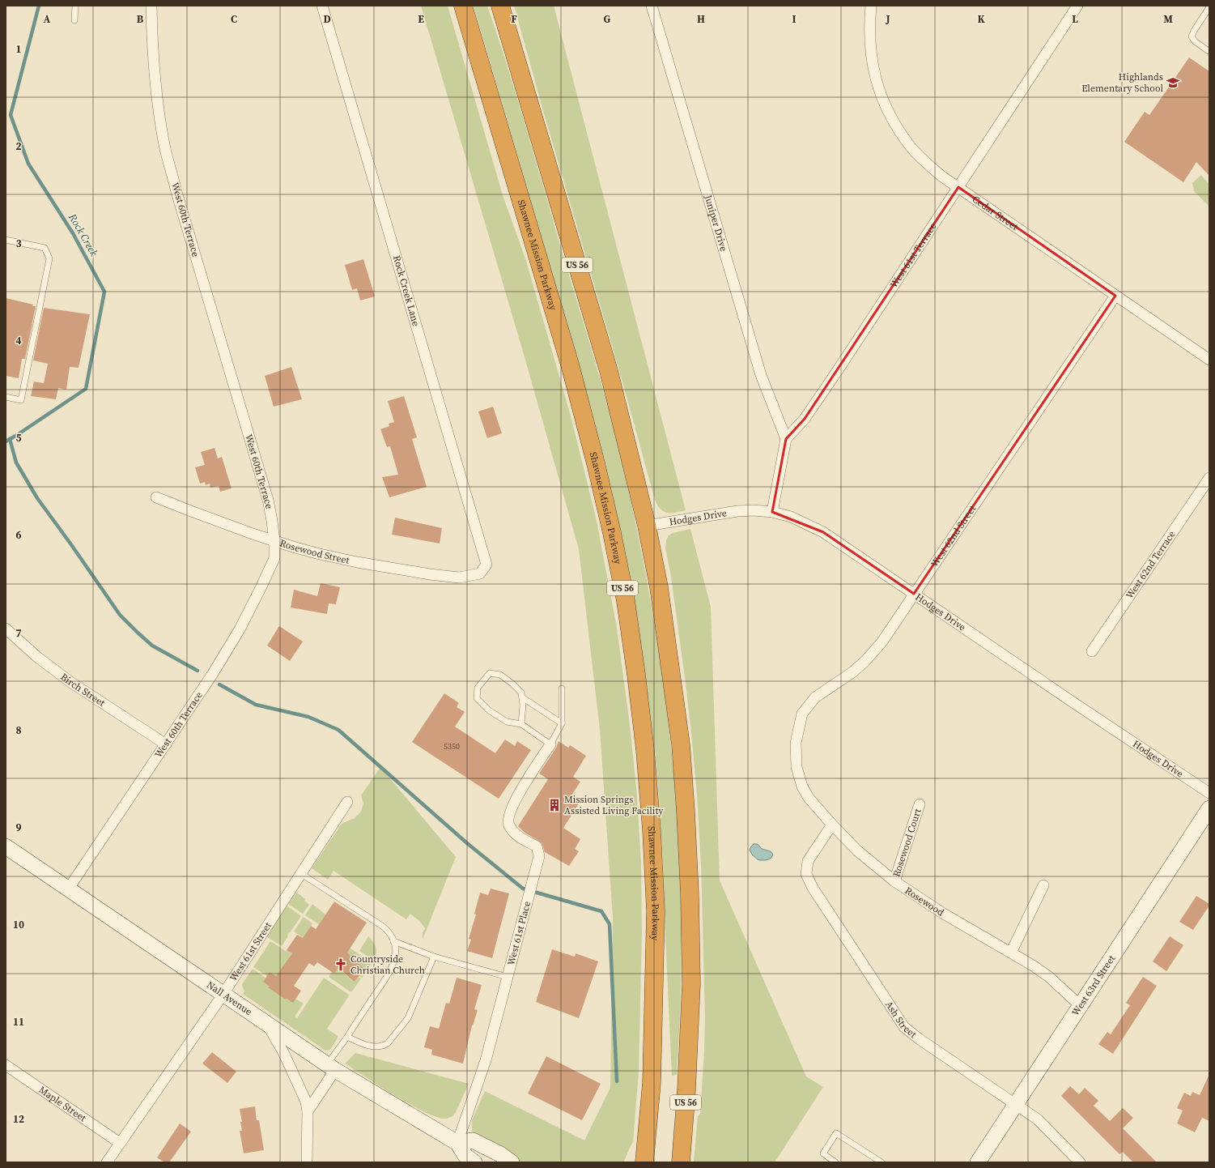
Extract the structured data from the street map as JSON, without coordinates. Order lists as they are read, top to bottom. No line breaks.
{"streets":{"highway":["Shawnee Mission Parkway","US 56"],"main road":["West 63rd Street","Nall Avenue"],"street":["Cedar Street","West 60th Terrace","Juniper Drive","West 61st Terrace","Rock Creek Lane","Hodges Drive","West 62nd Street","Rosewood Street","West 62nd Terrace","Birch Street","Rosewood Court","Rosewood","West 61st Place","West 61st Street","Ash Street","Maple Street"]},"crossings":[["Cedar Street","West 61st Terrace"],["Cedar Street","West 62nd Street"],["West 60th Terrace","Rosewood Street"],["West 60th Terrace","Birch Street"],["West 60th Terrace","Nall Avenue"],["Juniper Drive","West 61st Terrace"],["US 56","Hodges Drive"],["Rock Creek Lane","Rosewood Street"],["Hodges Drive","West 62nd Street"],["West 62nd Street","Rosewood"],["Rosewood Court","Rosewood"],["Rosewood","West 63rd Street"],["Rosewood","Ash Street"],["West 61st Place","Nall Avenue"],["West 61st Street","Nall Avenue"],["West 61st Street","Maple Street"],["West 63rd Street","Ash Street"]],"water":["Rock Creek"],"places":{"school or university":["Highlands Elementary School"],"building":["Mission Springs Assisted Living Facility"],"church":["Countryside Christian Church"]},"house_numbers":["5350"],"grid":{"columns":["A","B","C","D","E","F","G","H","I","J","K","L","M"],"rows":["1","2","3","4","5","6","7","8","9","10","11","12"]}}
